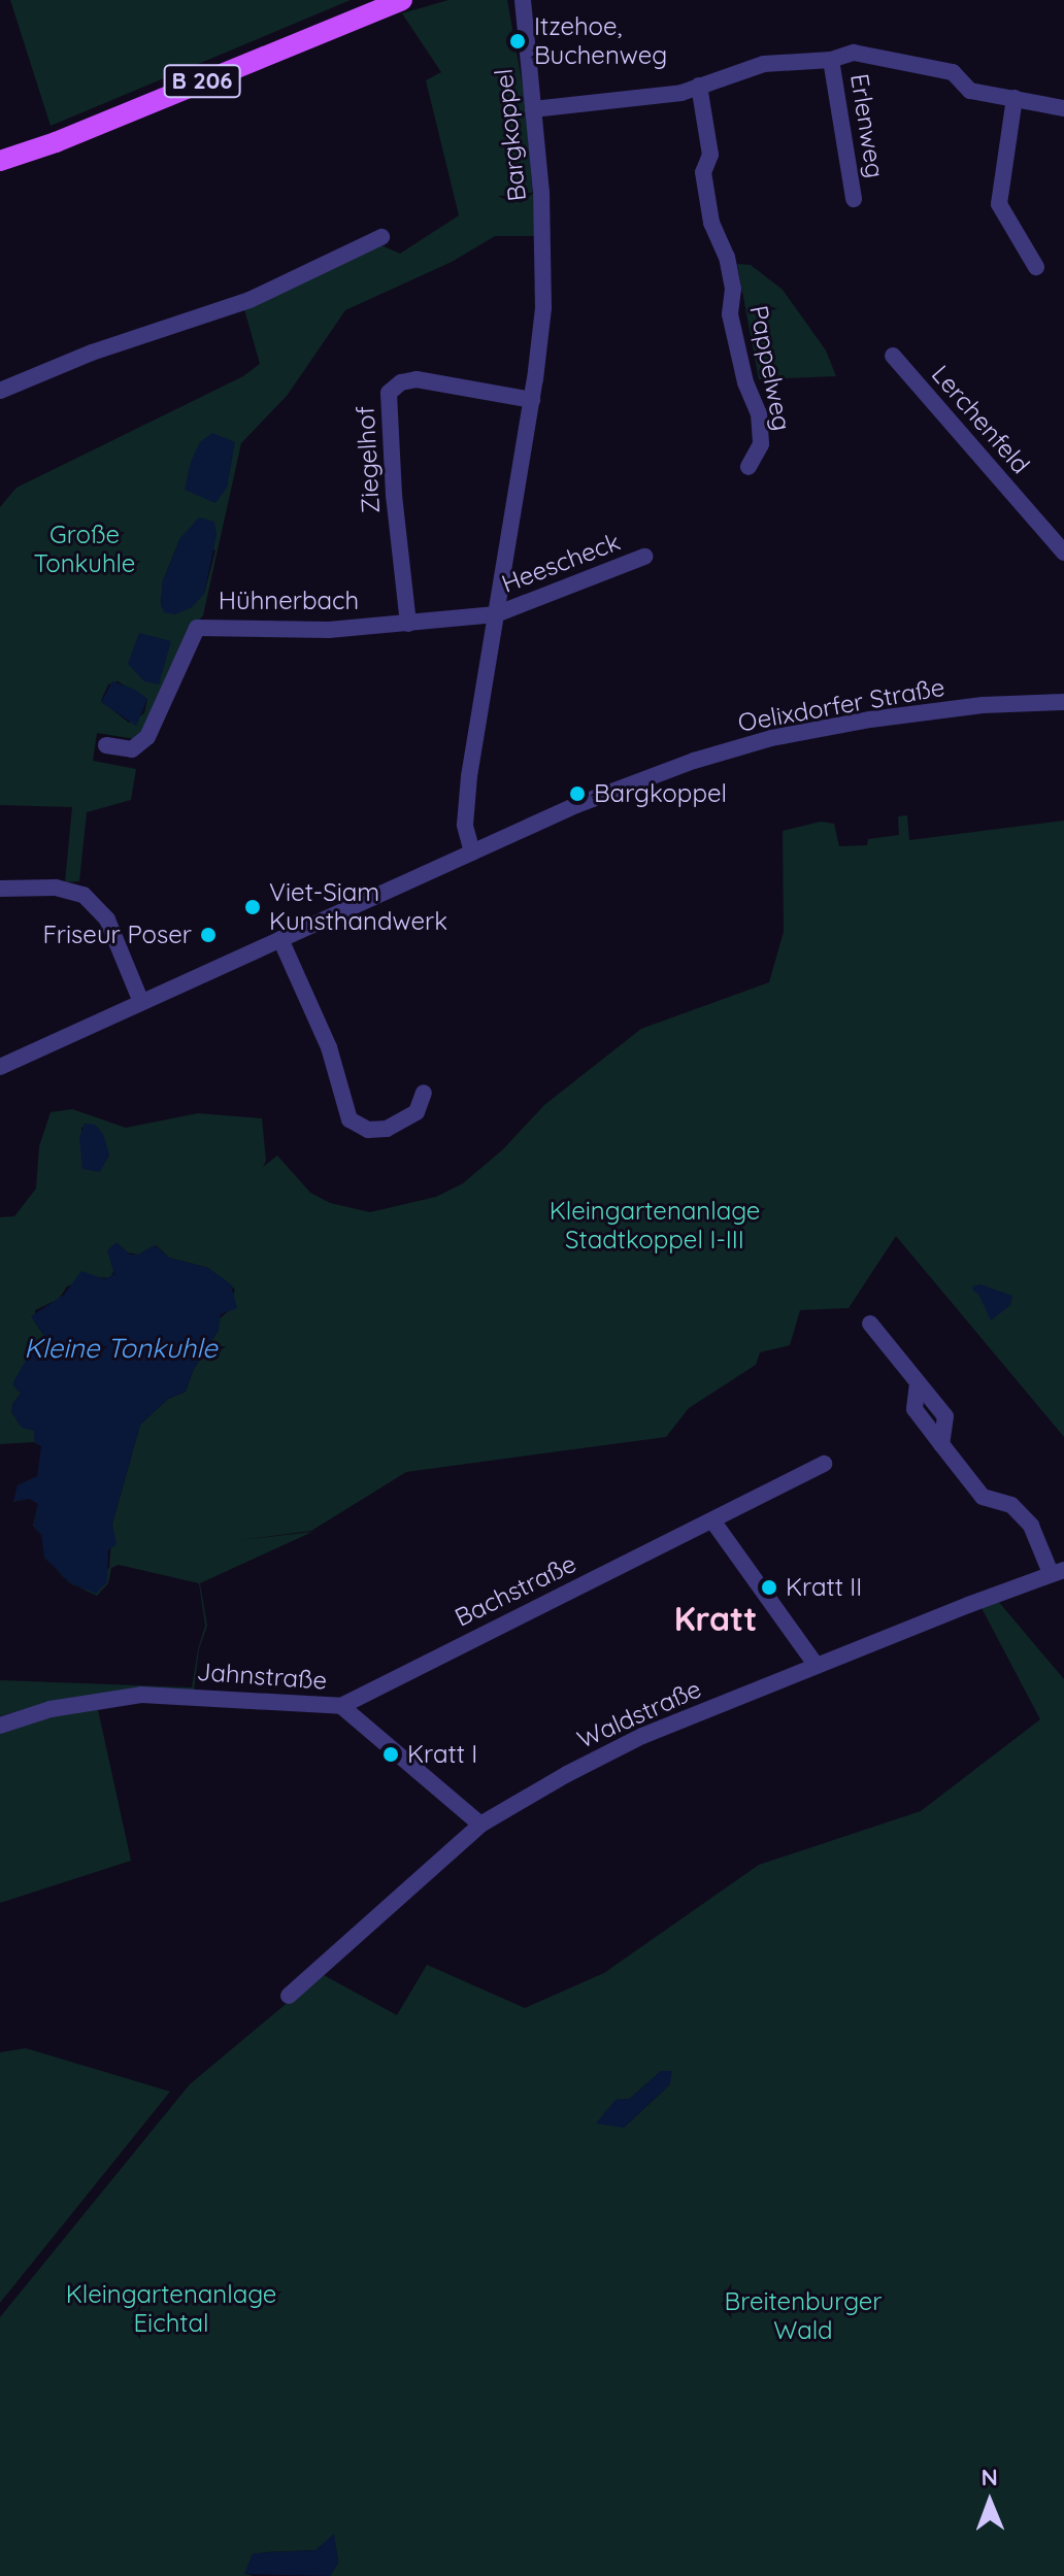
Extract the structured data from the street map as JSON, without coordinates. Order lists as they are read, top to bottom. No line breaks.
{"streets":{"main road":["B 206"],"street":["Erlenweg","Bargkoppel","Pappelweg","Lerchenfeld","Ziegelhof","Heescheck","Hühnerbach","Oelixdorfer Straße","Bachstraße","Jahnstraße","Waldstraße"]},"crossings":[["Bargkoppel","Ziegelhof"],["Bargkoppel","Heescheck"],["Bargkoppel","Hühnerbach"],["Bargkoppel","Oelixdorfer Straße"],["Ziegelhof","Hühnerbach"],["Heescheck","Hühnerbach"],["Bachstraße","Jahnstraße"],["Jahnstraße","Waldstraße"]],"districts":["Kratt"],"water":["Kleine Tonkuhle"],"parks":["Große Tonkuhle","Kleingartenanlage Stadtkoppel I-III","Kleingartenanlage Eichtal","Breitenburger Wald"],"places":["Itzehoe, Buchenweg","Bargkoppel","Viet-Siam Kunsthandwerk","Friseur Poser","Kratt II","Kratt I"],"north":"top"}
